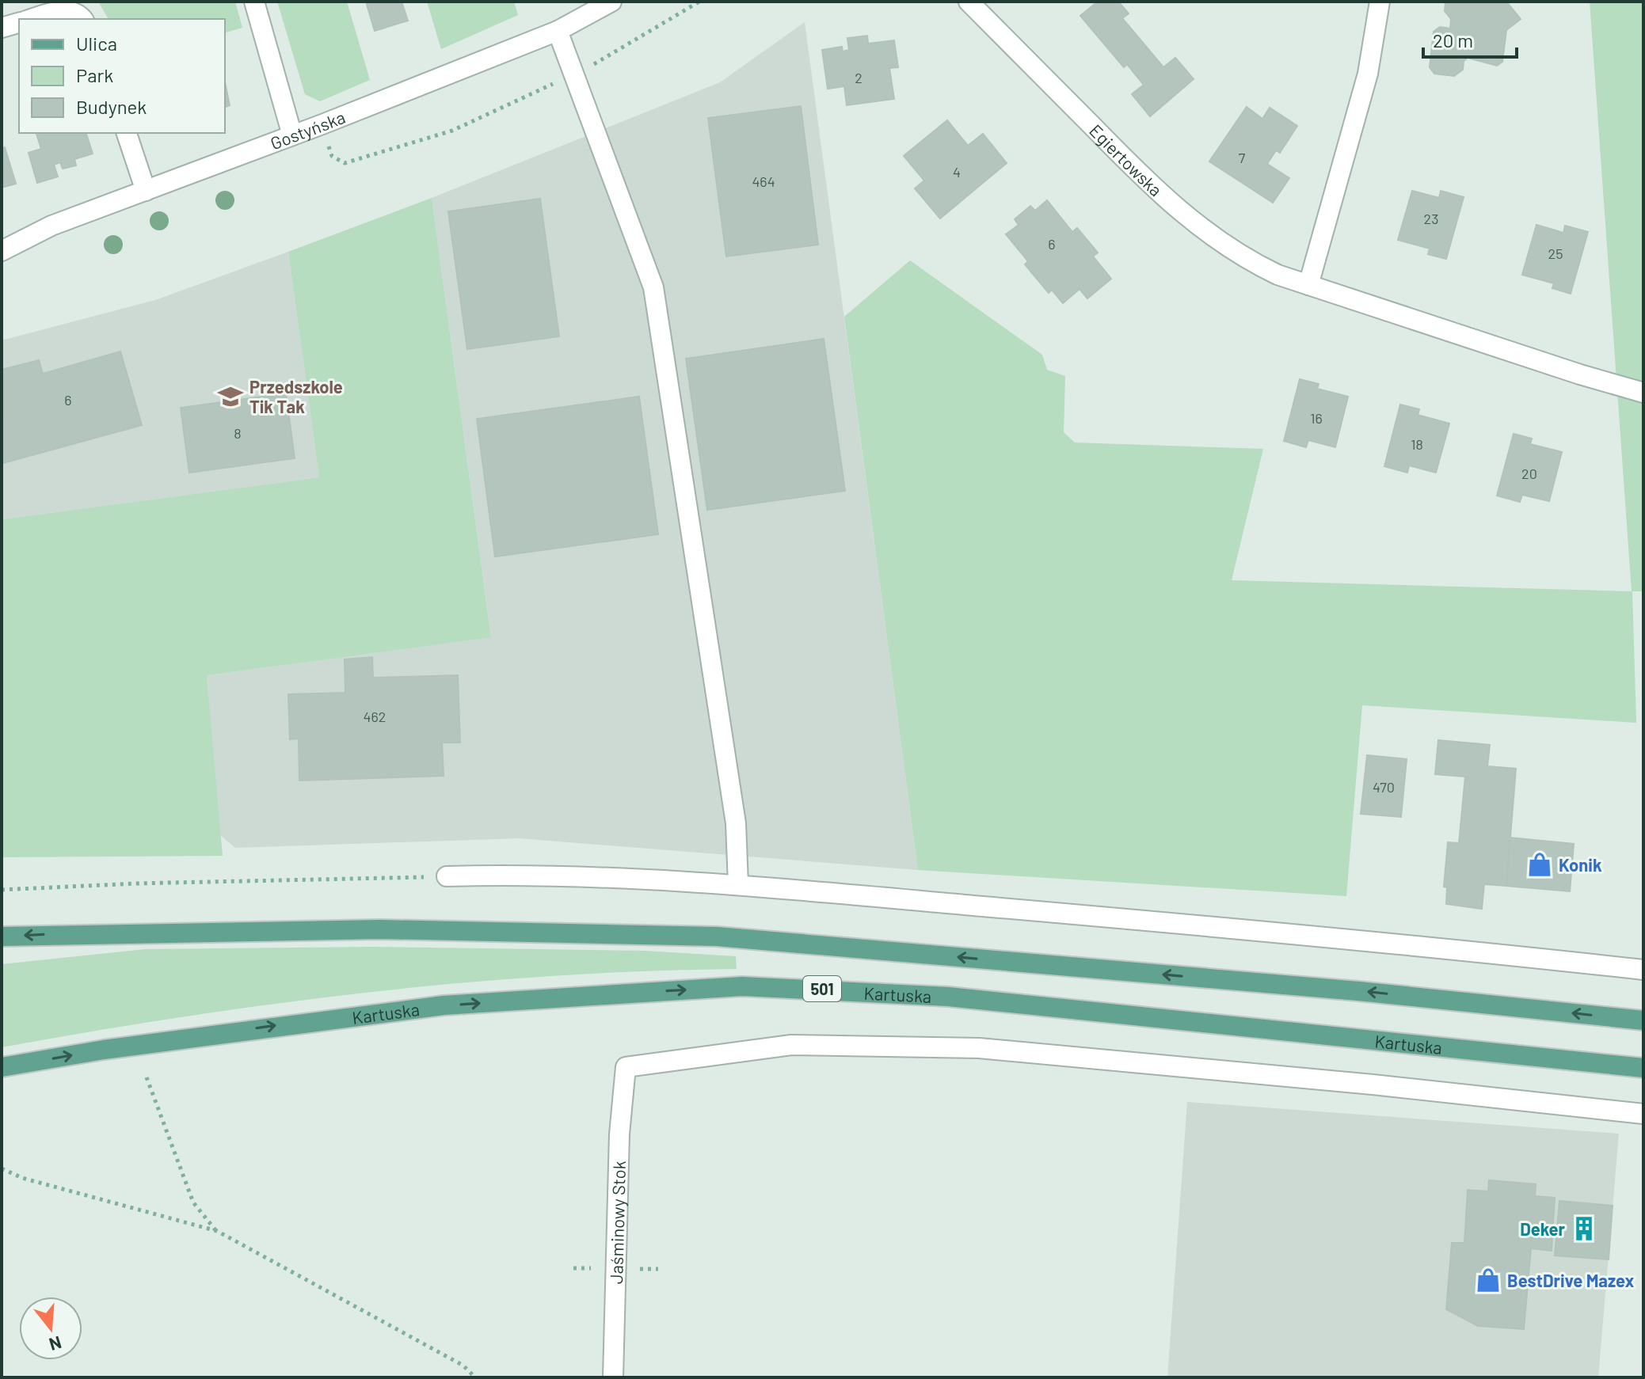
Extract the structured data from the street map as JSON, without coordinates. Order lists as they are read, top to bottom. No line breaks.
{"streets":{"main road":["501","Kartuska"],"street":["Gostyńska","Egiertowska","Jaśminowy Stok"]},"places":{"school or university":["Przedszkole Tik Tak"],"shop":["Konik","BestDrive Mazex"],"building":["Deker"]},"house_numbers":["2","7","4","464","23","6","25","6","16","8","18","20","462","470"],"legend":["Ulica","Park","Budynek"],"scale_bar":"20 m","north":"bottom"}
